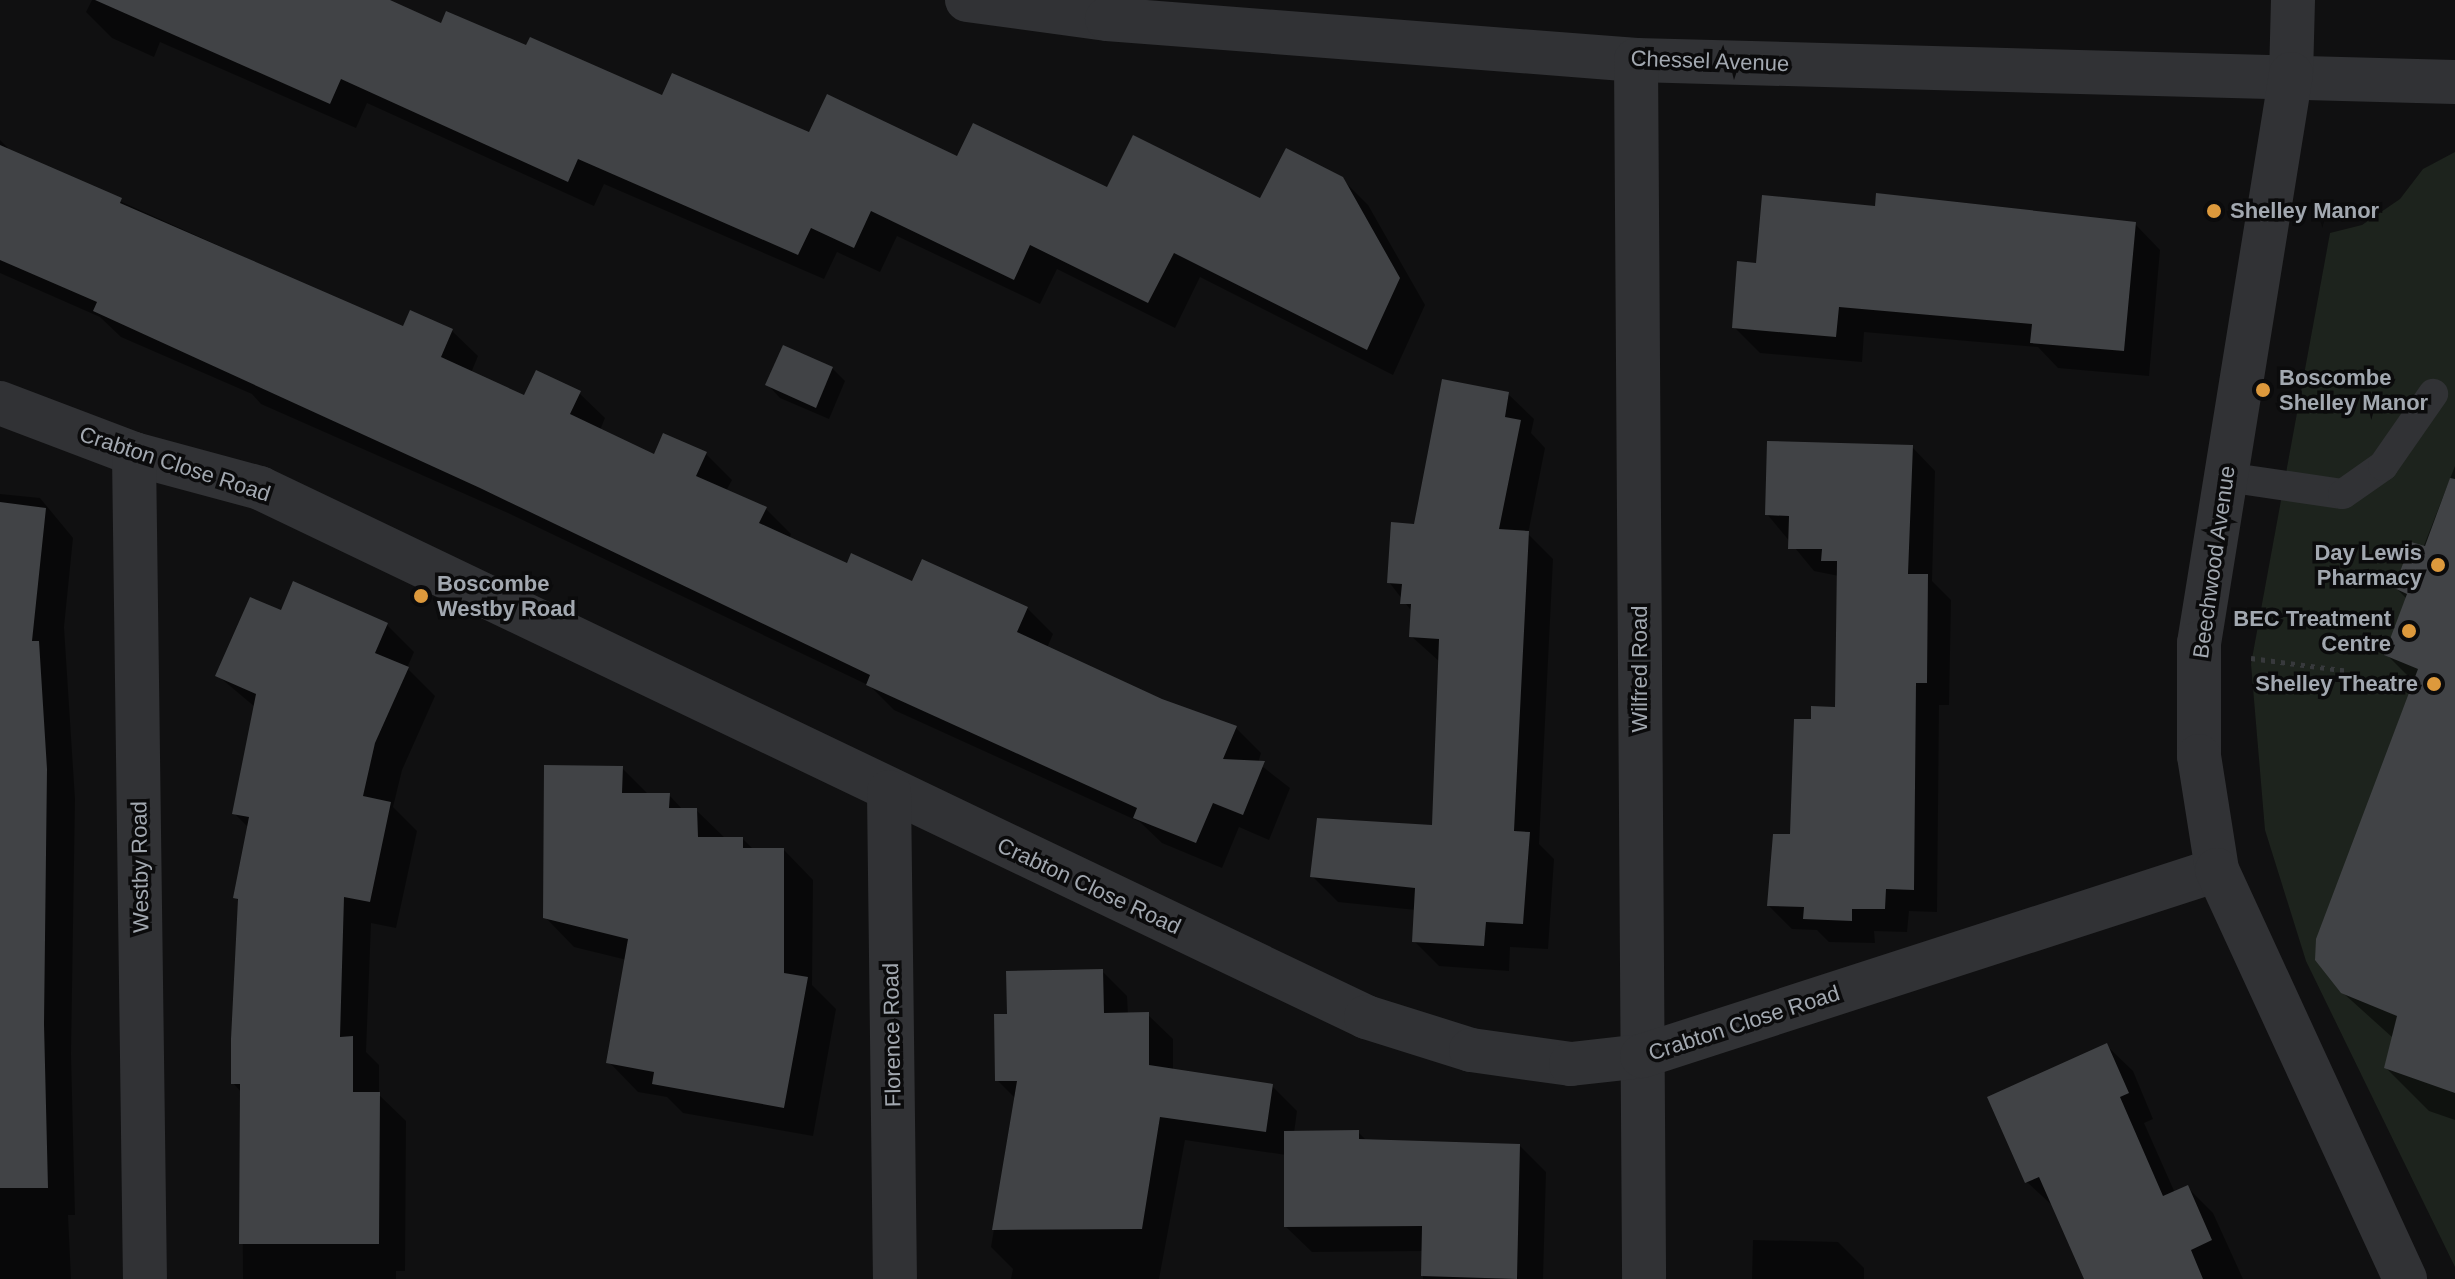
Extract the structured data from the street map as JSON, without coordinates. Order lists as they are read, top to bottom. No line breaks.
{"streets":{"street":["Chessel Avenue","Crabton Close Road","Beechwood Avenue","Wilfred Road","Westby Road","Florence Road"]},"crossings":[["Chessel Avenue","Beechwood Avenue"],["Chessel Avenue","Wilfred Road"],["Crabton Close Road","Beechwood Avenue"],["Crabton Close Road","Wilfred Road"],["Crabton Close Road","Westby Road"],["Crabton Close Road","Florence Road"]],"places":["Shelley Manor","Boscombe Shelley Manor","Day Lewis Pharmacy","Boscombe Westby Road","BEC Treatment Centre","Shelley Theatre"]}
